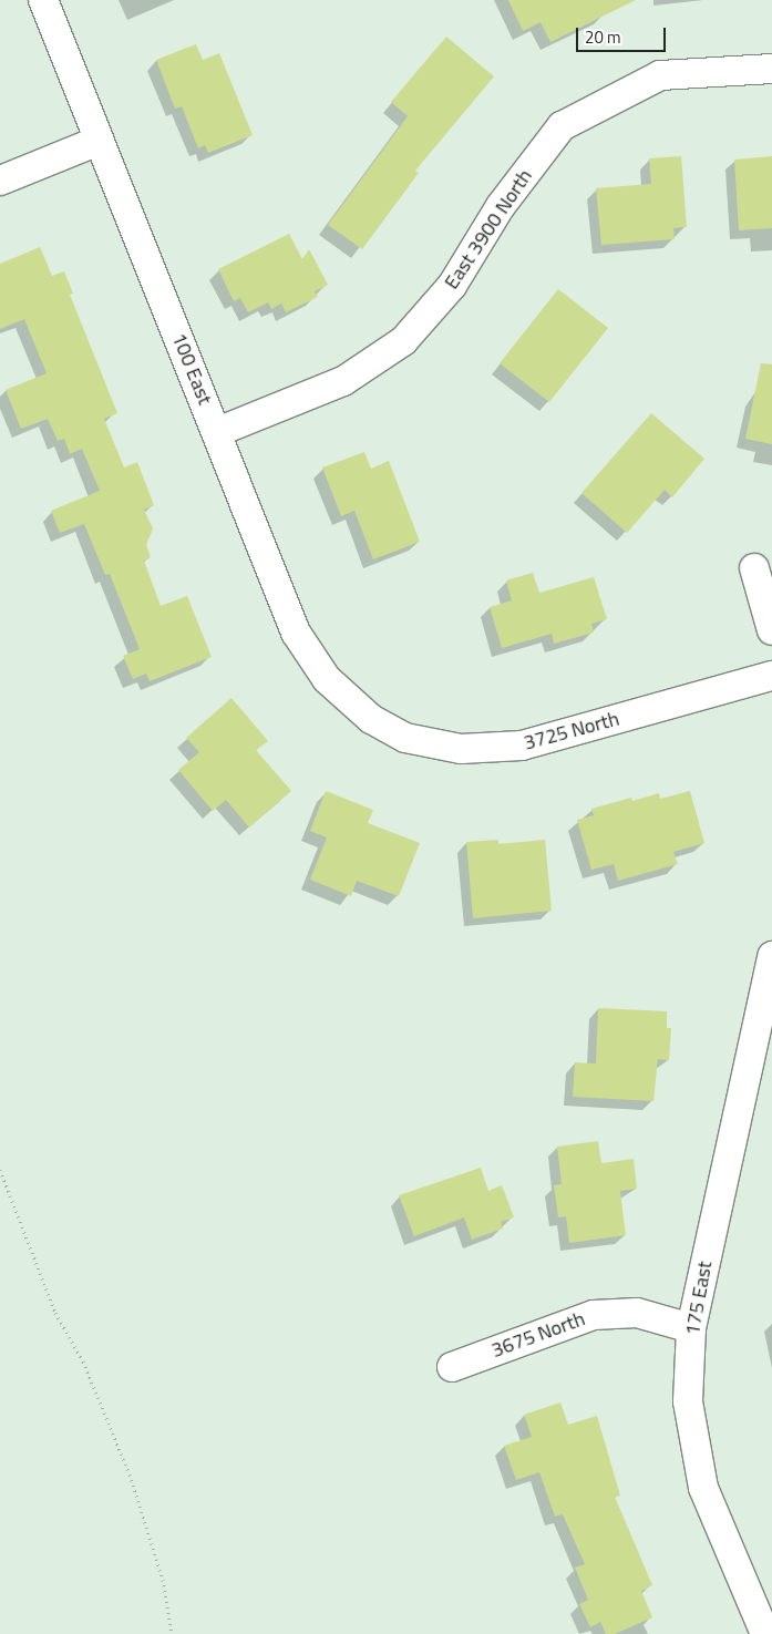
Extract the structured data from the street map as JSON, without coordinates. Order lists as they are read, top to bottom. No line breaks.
{"streets":{"street":["East 3900 North","100 East","3725 North","175 East","3675 North"]},"crossings":[["East 3900 North","100 East"],["100 East","3725 North"],["175 East","3675 North"]],"scale_bar":"20 m"}
